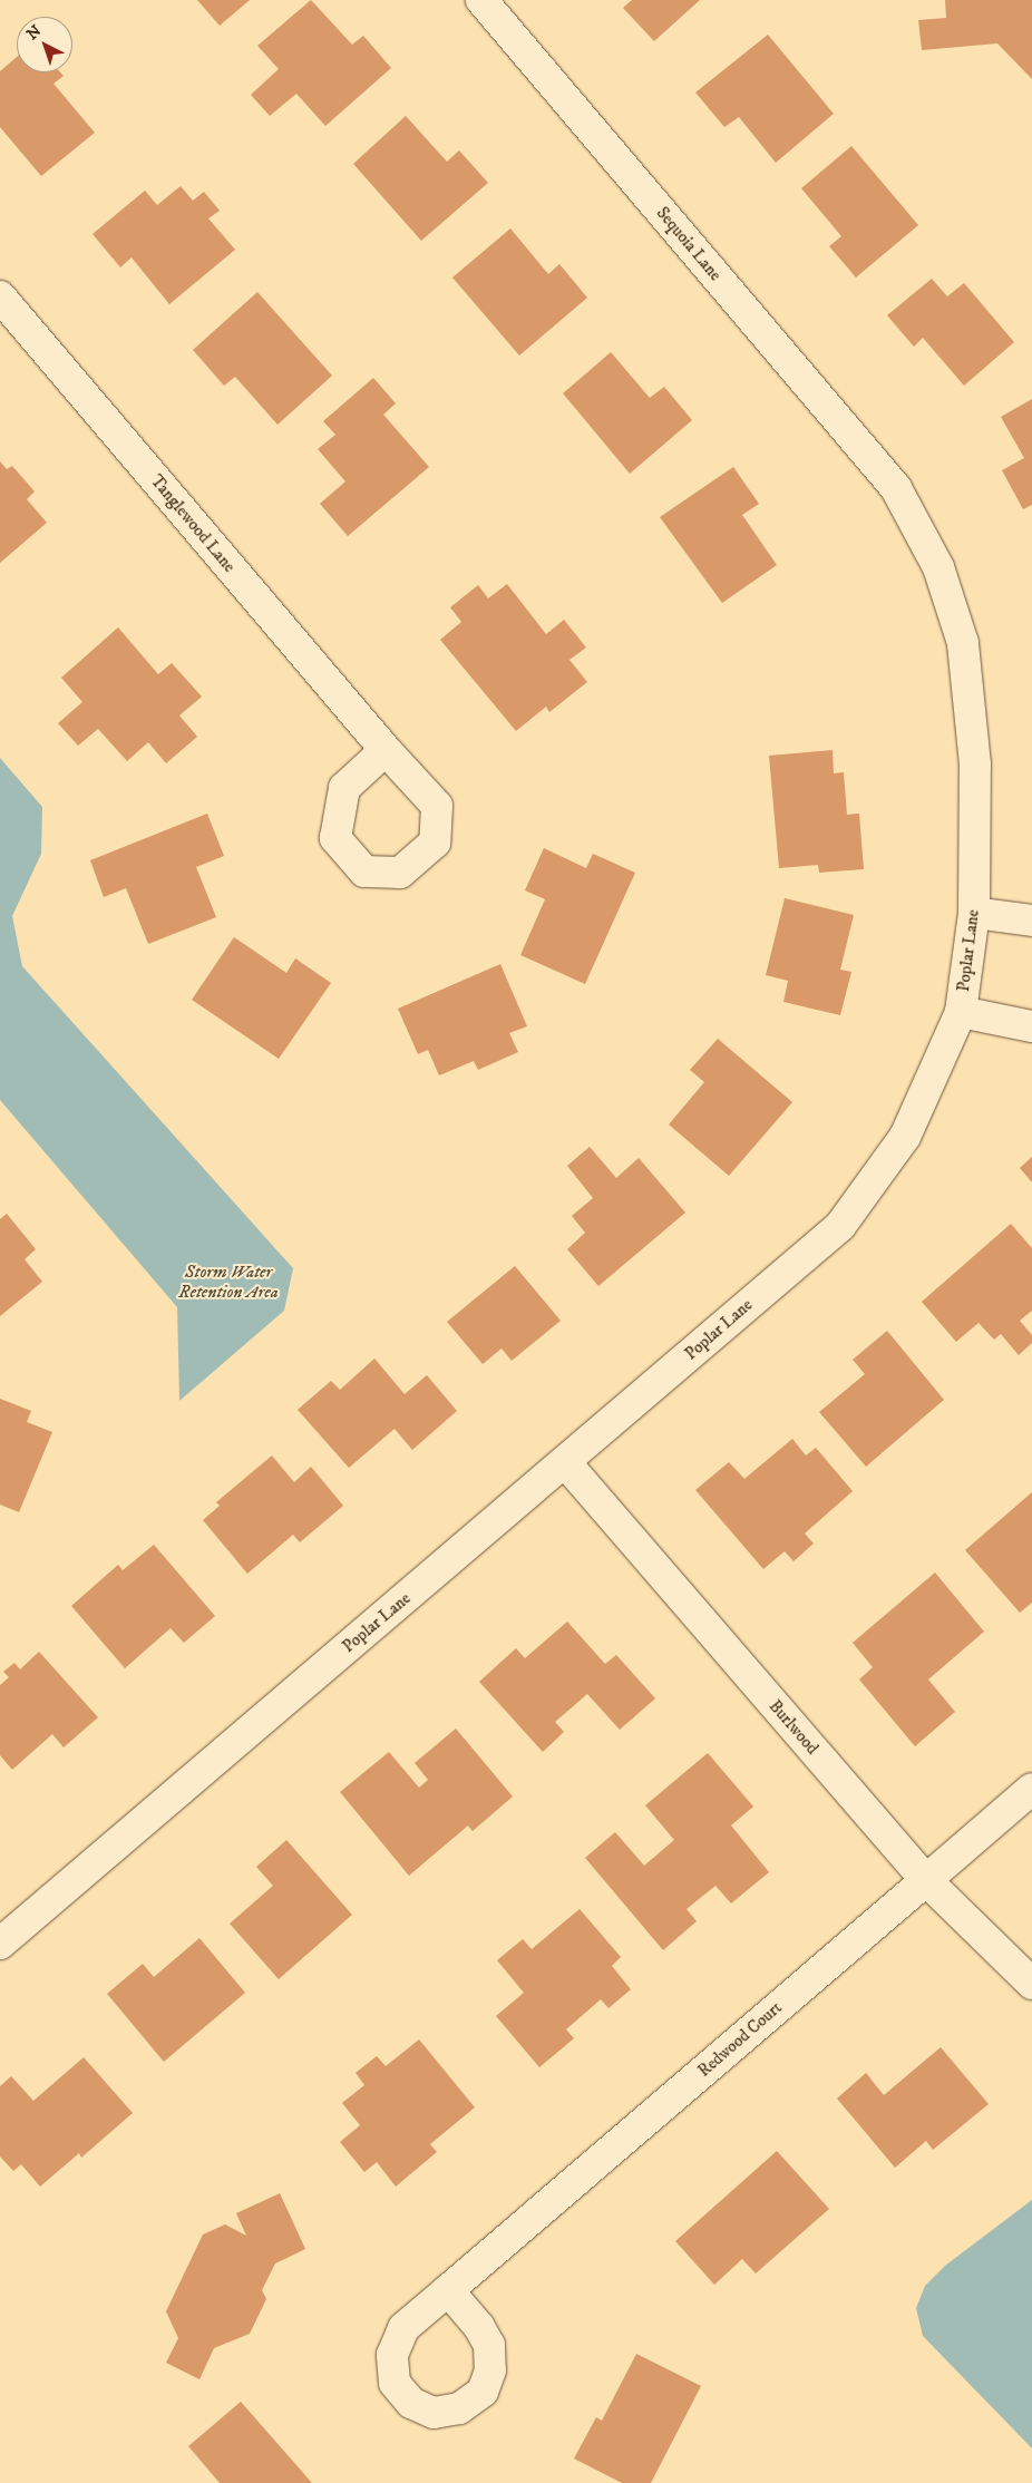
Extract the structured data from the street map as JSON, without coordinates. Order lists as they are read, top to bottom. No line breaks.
{"streets":{"street":["Sequoia Lane","Tanglewood Lane","Poplar Lane","Burlwood","Redwood Court"]},"crossings":[["Sequoia Lane","Poplar Lane"],["Poplar Lane","Burlwood"],["Burlwood","Redwood Court"]],"water":["Storm Water Retention Area"],"north":"top left"}
